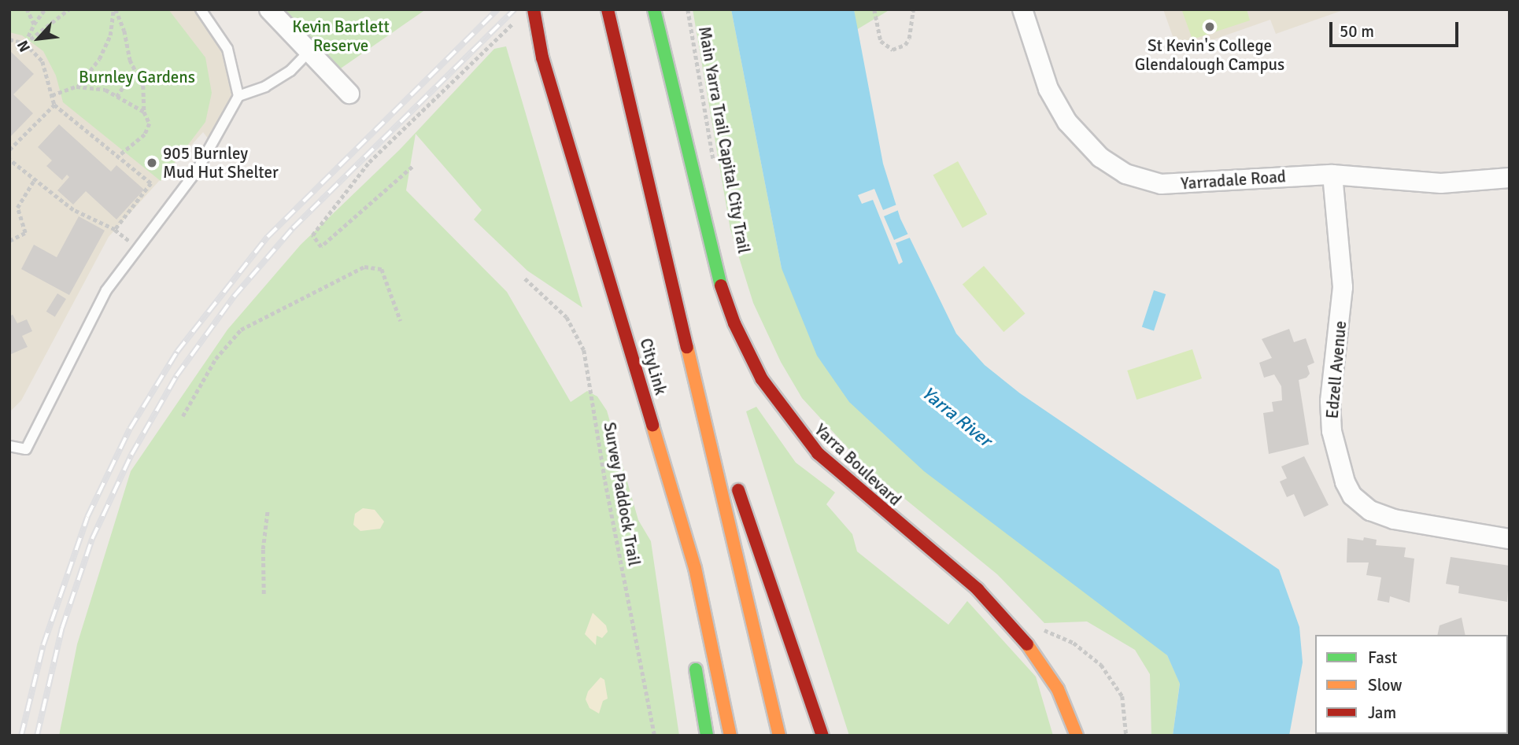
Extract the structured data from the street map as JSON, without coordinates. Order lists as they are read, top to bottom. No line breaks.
{"streets":{"main road":["CityLink","Yarra Boulevard"],"street":["Yarradale Road","Edzell Avenue"],"path":["Main Yarra Trail Capital City Trail","Survey Paddock Trail"]},"crossings":[["Yarradale Road","Edzell Avenue"]],"water":["Yarra River"],"parks":["Kevin Bartlett Reserve","Burnley Gardens"],"places":["St Kevin's College Glendalough Campus","905 Burnley Mud Hut Shelter"],"legend":["Fast","Slow","Jam"],"scale_bar":"50 m","north":"bottom left"}
